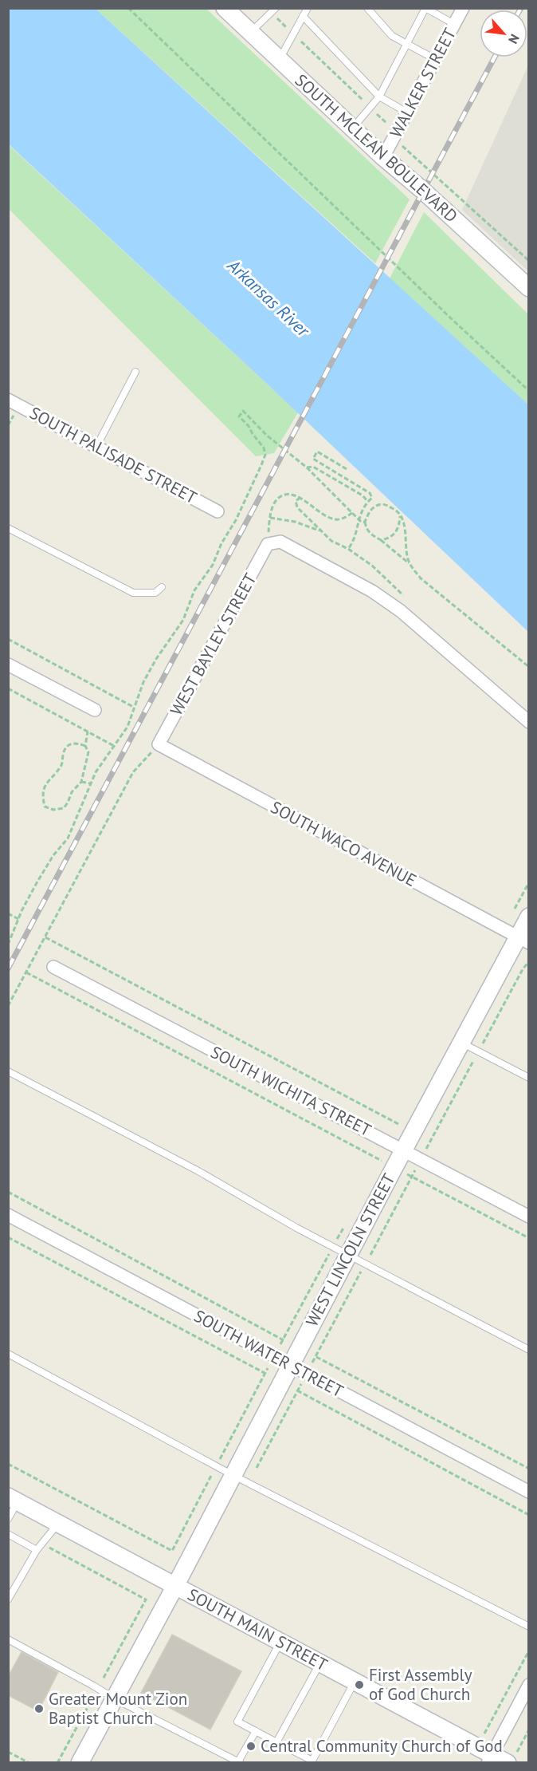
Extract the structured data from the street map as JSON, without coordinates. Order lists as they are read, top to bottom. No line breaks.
{"streets":{"street":["WALKER STREET","SOUTH MCLEAN BOULEVARD","SOUTH PALISADE STREET","WEST BAYLEY STREET","SOUTH WACO AVENUE","SOUTH WICHITA STREET","WEST LINCOLN STREET","SOUTH WATER STREET","SOUTH MAIN STREET"]},"crossings":[["WALKER STREET","SOUTH MCLEAN BOULEVARD"],["WEST BAYLEY STREET","SOUTH WACO AVENUE"],["SOUTH WACO AVENUE","WEST LINCOLN STREET"],["SOUTH WICHITA STREET","WEST LINCOLN STREET"],["WEST LINCOLN STREET","SOUTH WATER STREET"],["WEST LINCOLN STREET","SOUTH MAIN STREET"]],"water":["Arkansas River"],"places":["First Assembly of God Church","Greater Mount Zion Baptist Church","Central Community Church of God"],"north":"bottom right"}
